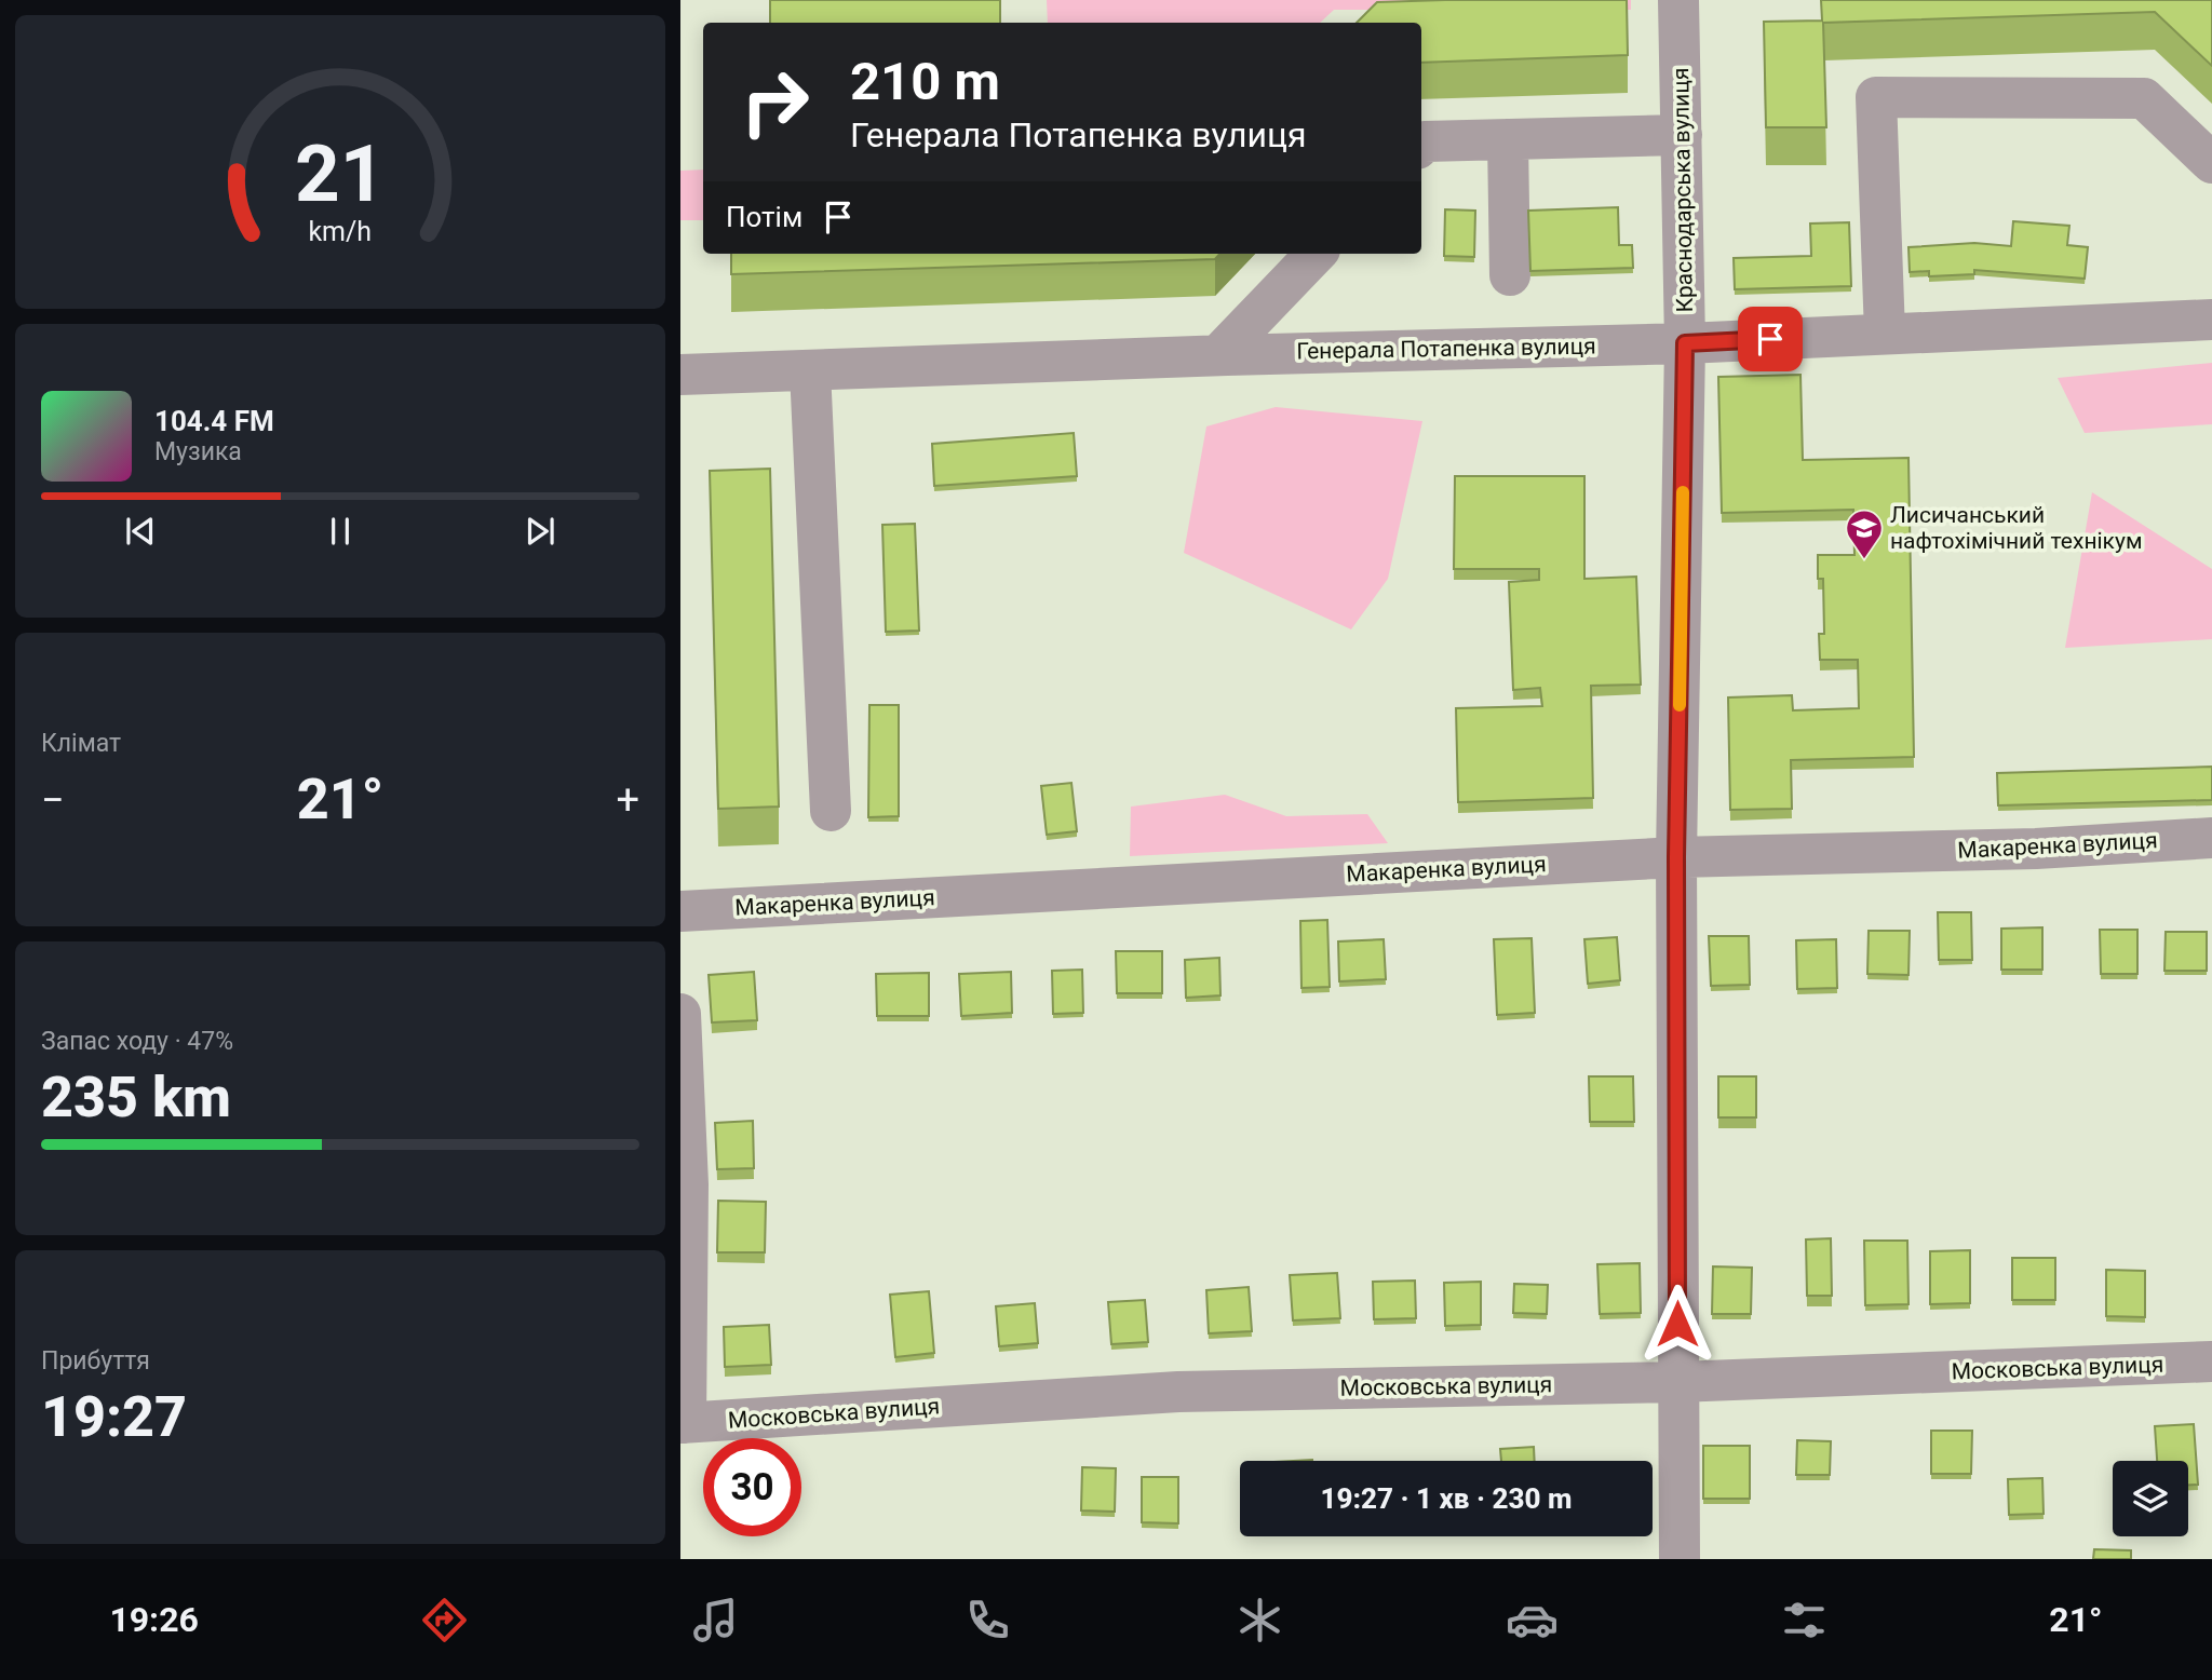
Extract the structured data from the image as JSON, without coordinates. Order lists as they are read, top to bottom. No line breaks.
{"streets":{"street":["Краснодарська вулиця","Генерала Потапенка вулиця","Макаренка вулиця","Московська вулиця"]},"crossings":[["Краснодарська вулиця","Генерала Потапенка вулиця"],["Краснодарська вулиця","Макаренка вулиця"],["Краснодарська вулиця","Московська вулиця"]],"places":{"school or university":["Лисичанський нафтохімічний технікум"]},"page":{"turn":["210 m","Генерала Потапенка вулиця"],"then":"Потім","song":["104.4 FM","Музика"],"tile":["Клімат",["Запас ходу · 47%","235 km"],["Прибуття","19:27"]],"heat":["−","21°","+"],"limit":"30","trip":"19:27 · 1 хв · 230 m","tabs":["19:26","21°"],"gauge":["21","km/h"]}}
